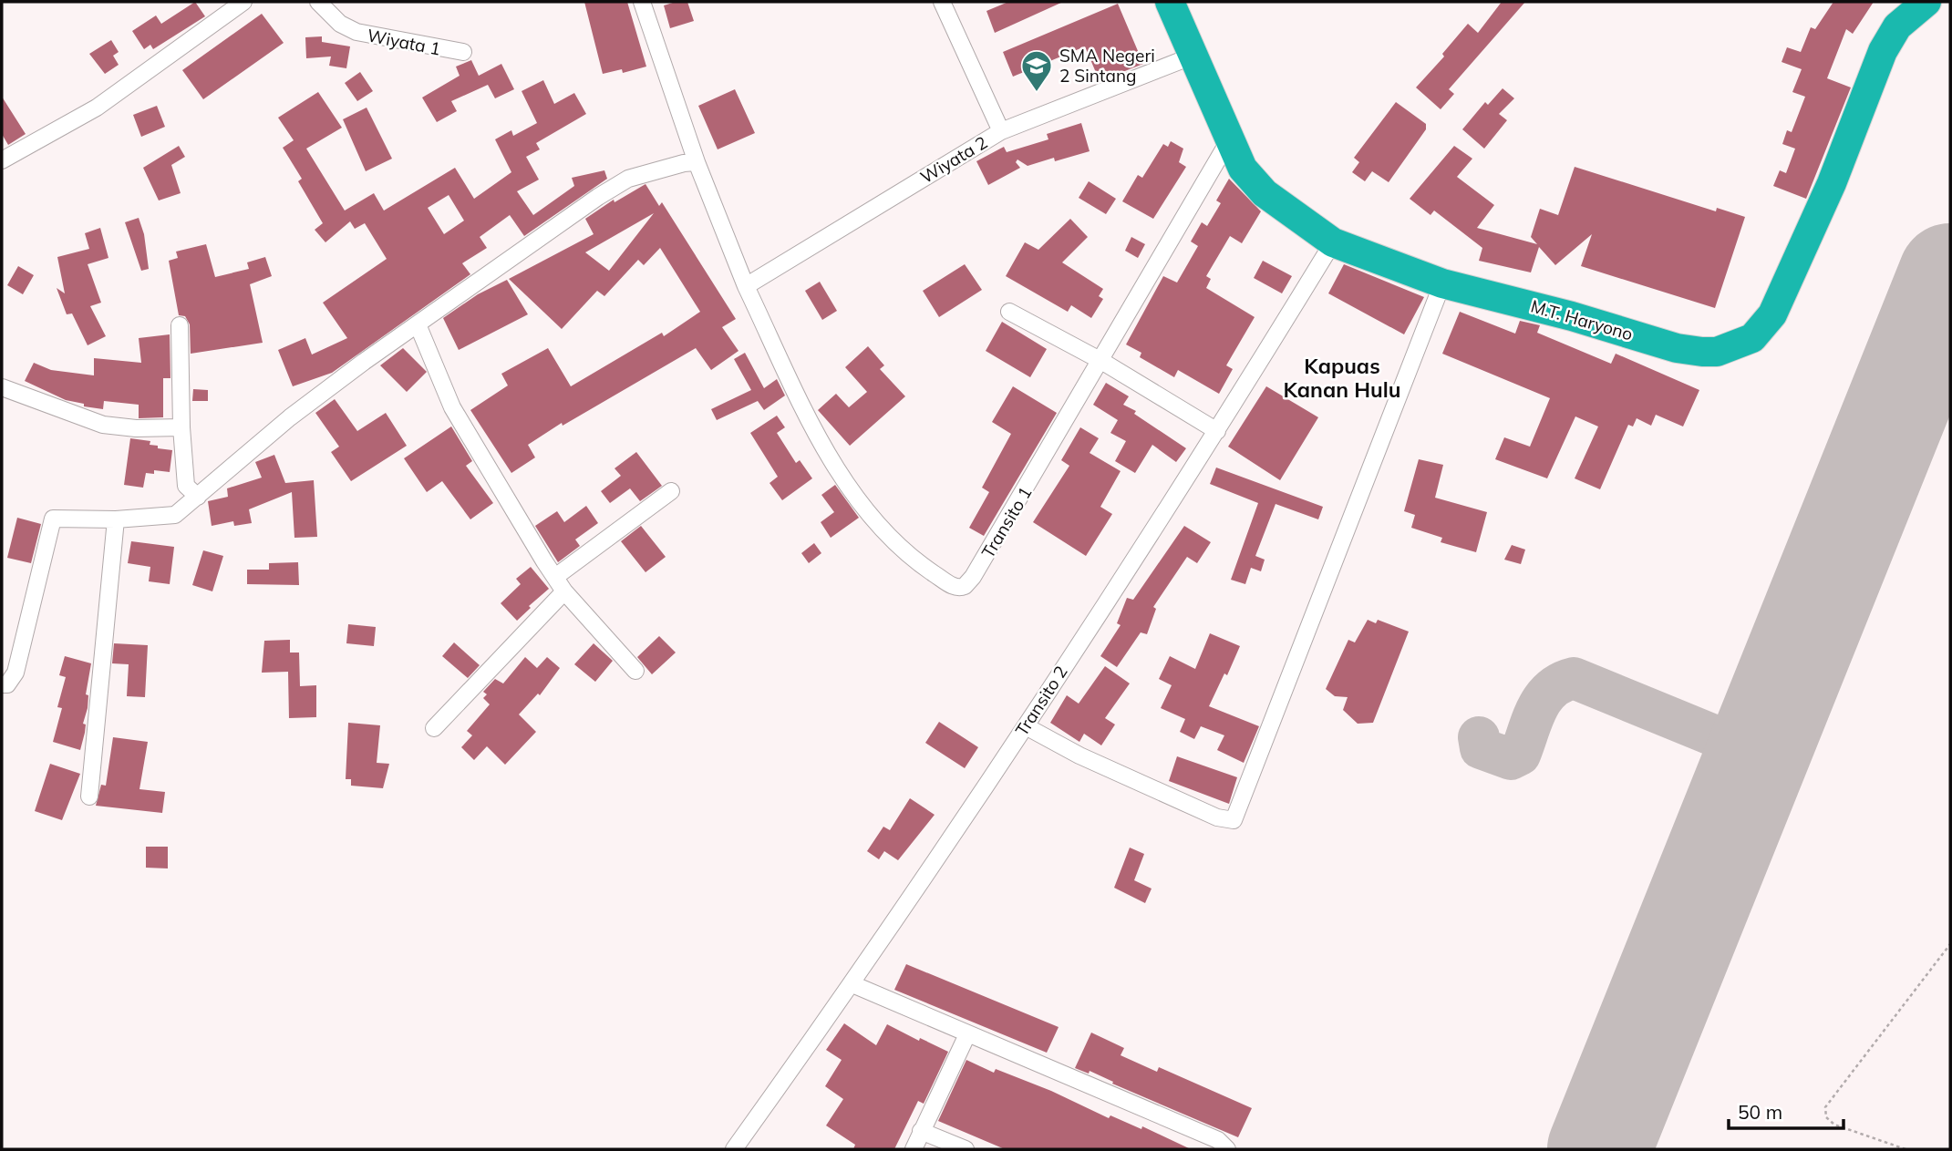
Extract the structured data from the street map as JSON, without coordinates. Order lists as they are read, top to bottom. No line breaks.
{"streets":{"highway":["M.T. Haryono"],"street":["Wiyata 1","Wiyata 2","Transito 1","Transito 2"]},"crossings":[["Wiyata 2","M.T. Haryono"],["Wiyata 2","Transito 1"],["M.T. Haryono","Transito 1"],["M.T. Haryono","Transito 2"]],"districts":["Kapuas Kanan Hulu"],"places":{"school or university":["SMA Negeri 2 Sintang"]},"scale_bar":"50 m"}
